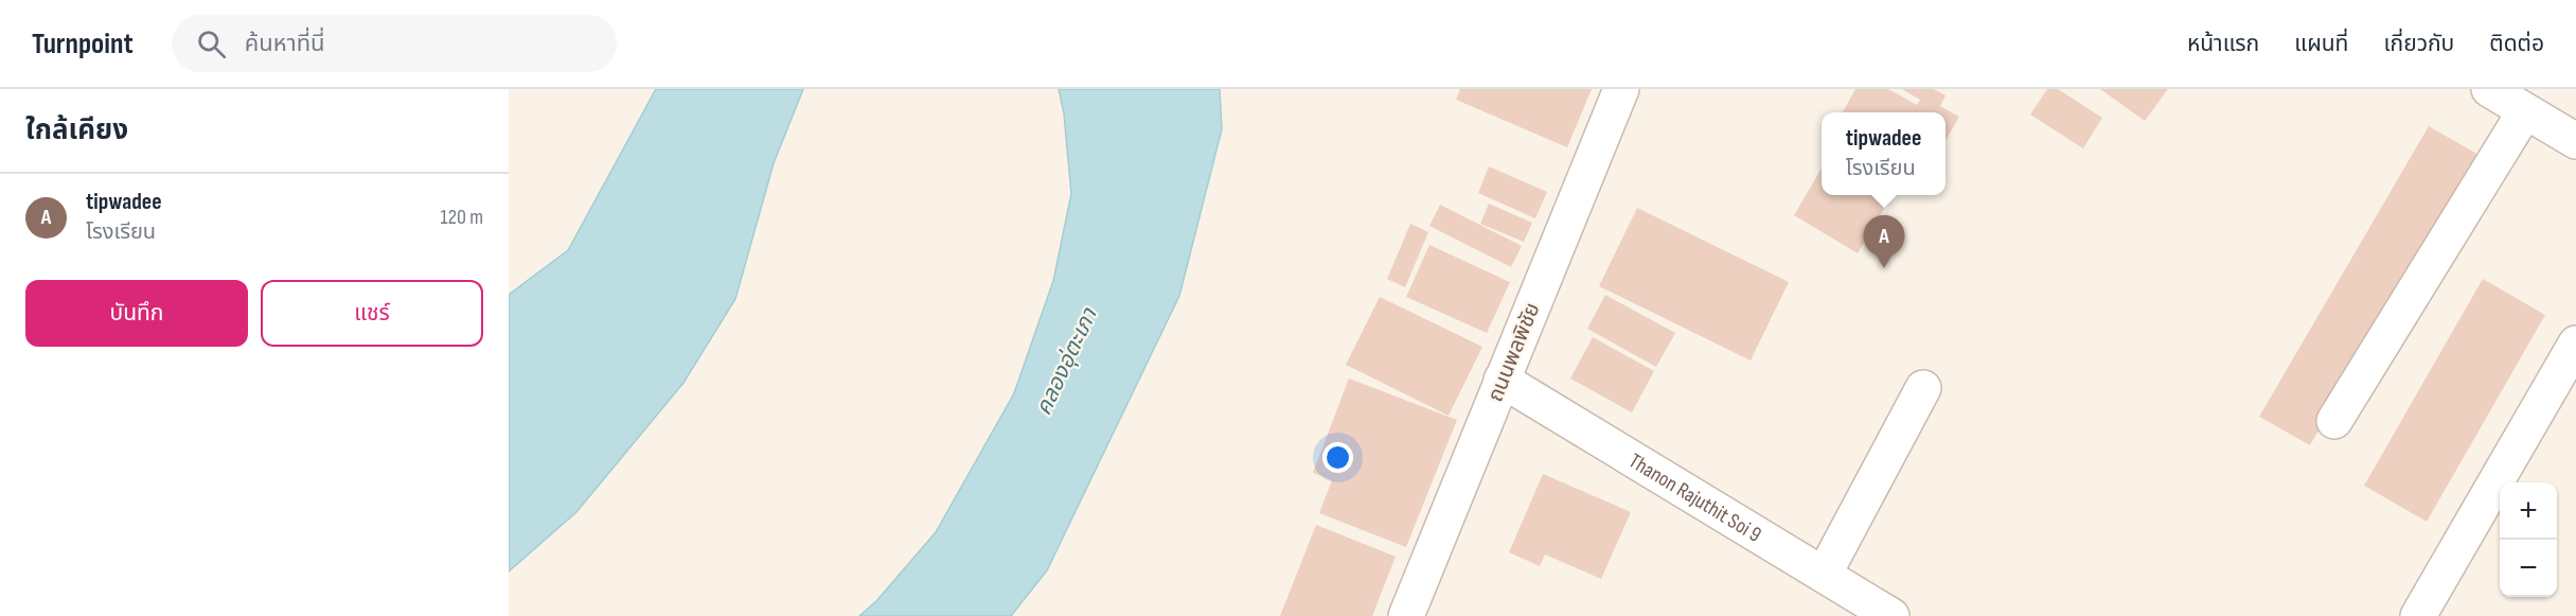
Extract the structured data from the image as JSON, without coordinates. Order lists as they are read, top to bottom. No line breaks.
{"streets":{"street":["ถนนพลพิชัย","Thanon Rajuthit Soi 9"]},"crossings":[["ถนนพลพิชัย","Thanon Rajuthit Soi 9"]],"water":["คลองอุ่ตะเภา"],"page":{"header":"Turnpoint","search":"ค้นหาที่นี่","nav":["หน้าแรก","แผนที่","เกี่ยวกับ","ติดต่อ"],"heading":"ใกล้เคียง","popup":["tipwadee","โรงเรียน"],"list":[{"mark":"A","name":"tipwadee","note":"โรงเรียน","value":"120 m"}],"pins":"A","buttons":["บันทึก","แชร์"],"map_buttons":["+","−"]}}
